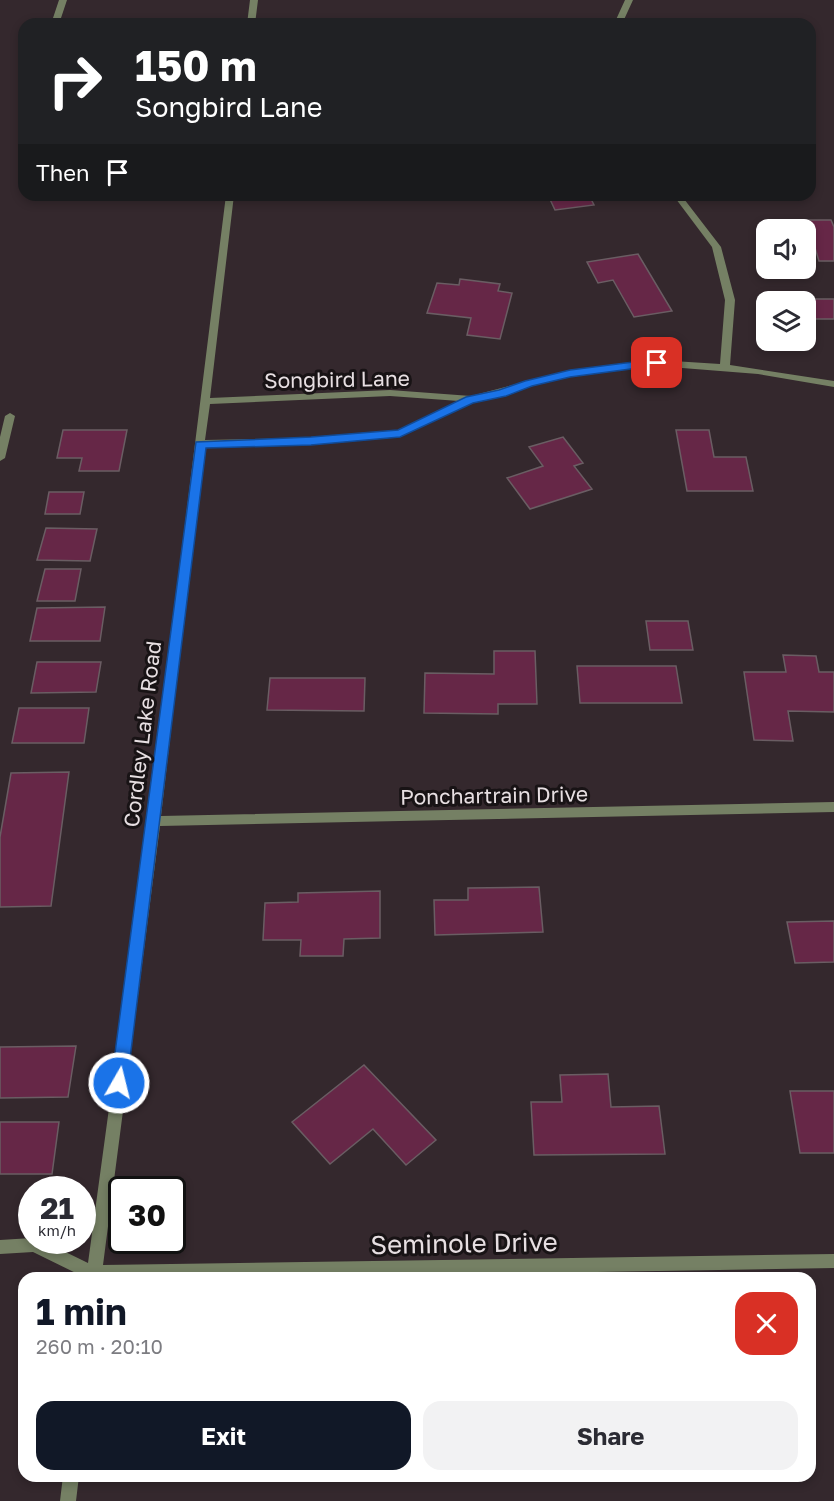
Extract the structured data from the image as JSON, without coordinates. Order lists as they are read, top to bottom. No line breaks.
{"streets":{"street":["Songbird Lane","Cordley Lake Road","Ponchartrain Drive","Seminole Drive"]},"crossings":[["Songbird Lane","Cordley Lake Road"],["Cordley Lake Road","Ponchartrain Drive"]],"page":{"turn":["150 m","Songbird Lane"],"then":"Then","speed":"21 km/h","limit":"30","heading":["1 min","260 m · 20:10"],"buttons":["Exit","Share"]}}
